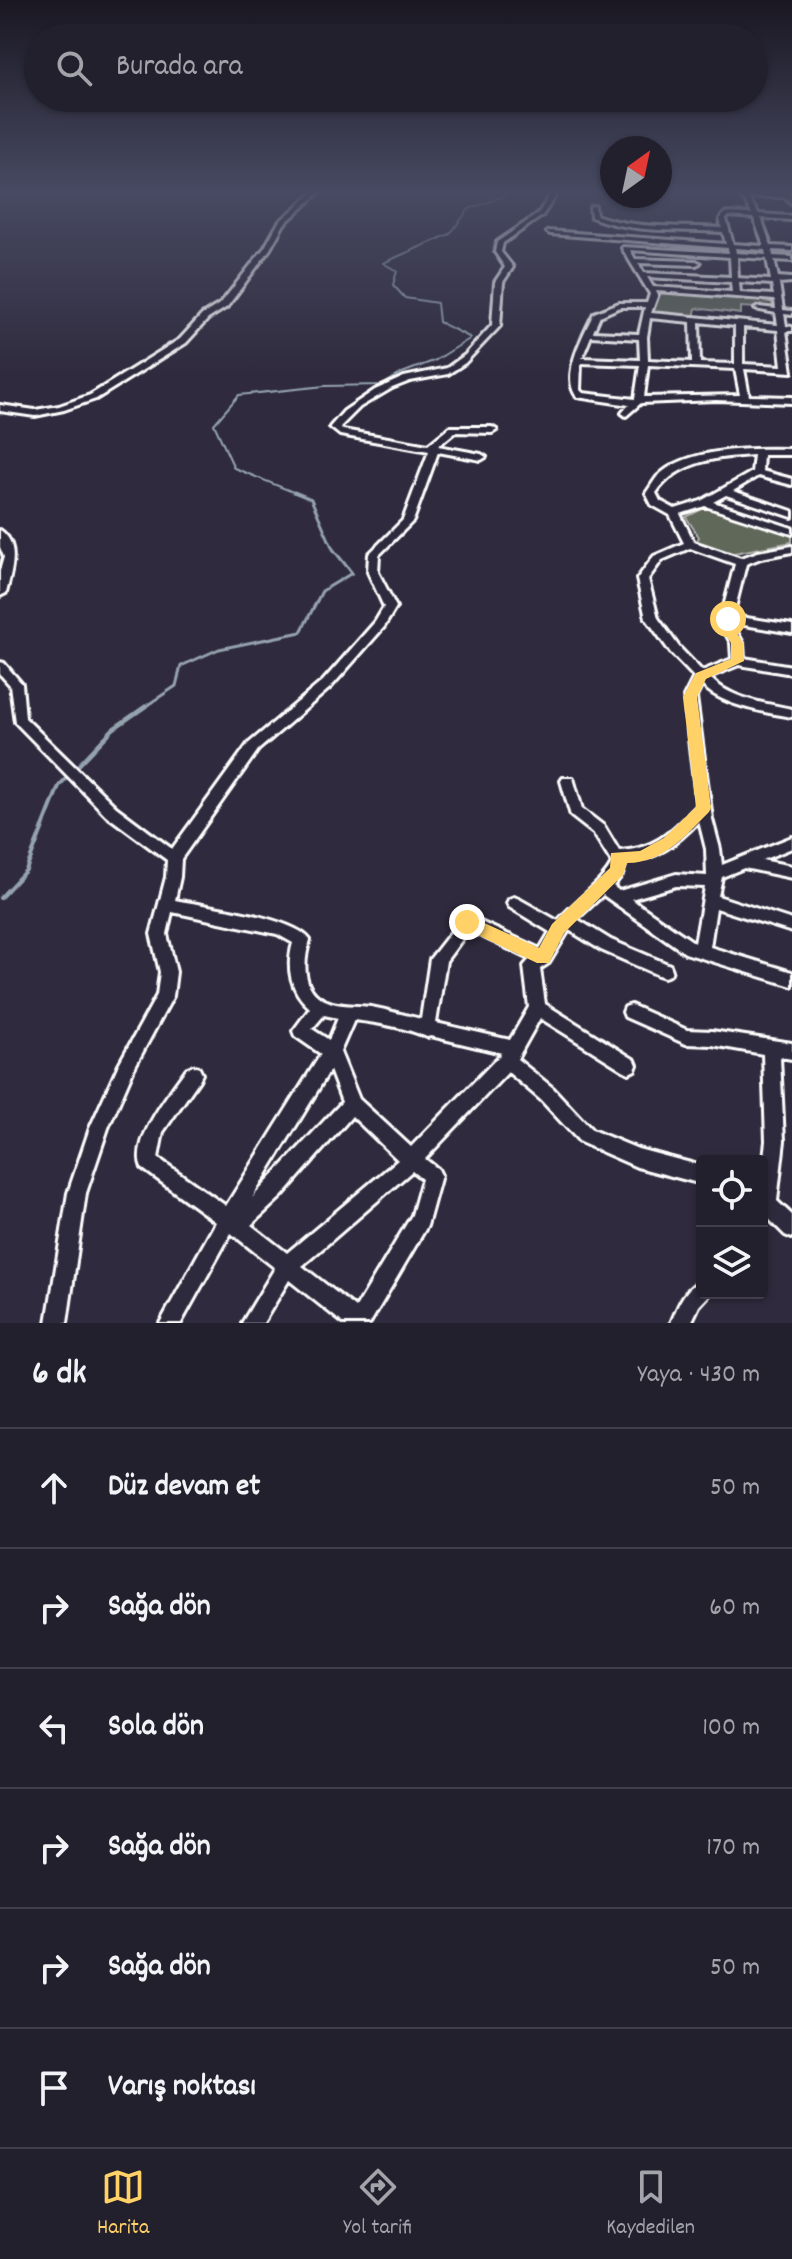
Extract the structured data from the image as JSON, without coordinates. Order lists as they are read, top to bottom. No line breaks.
{"north":"top right","page":{"search":"Burada ara","heading":["6 dk","Yaya · 430 m"],"list":[["Düz devam et","50 m"],["Sağa dön","60 m"],["Sola dön","100 m"],["Sağa dön","170 m"],["Sağa dön","50 m"],"Varış noktası"],"nav":["Harita","Yol tarifi","Kaydedilen"]}}
